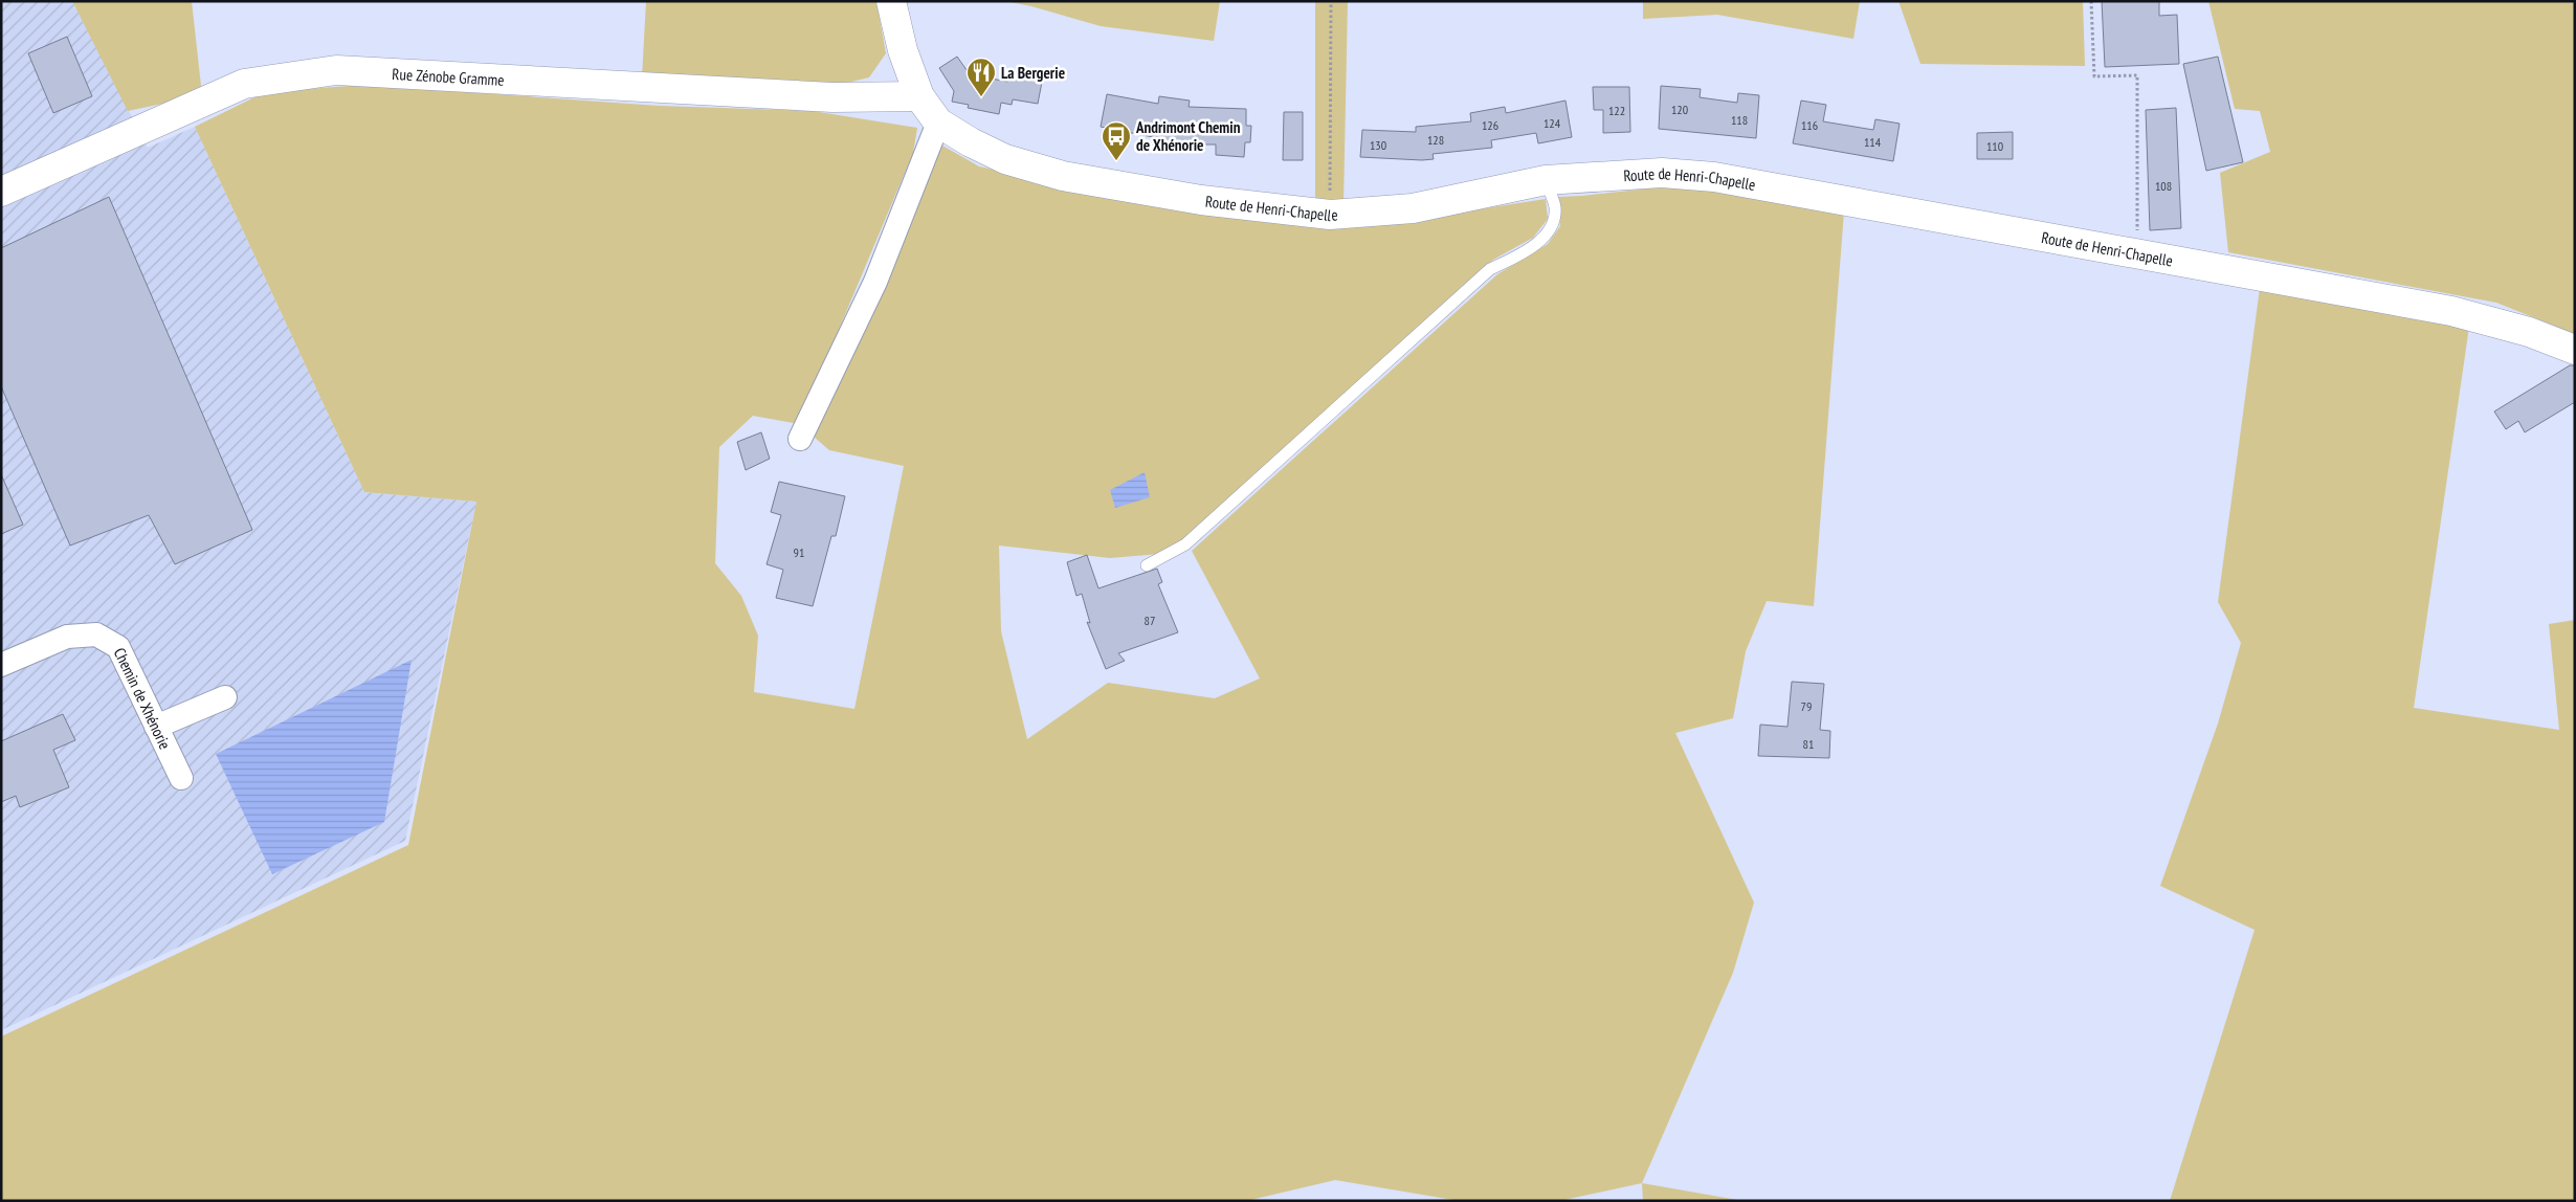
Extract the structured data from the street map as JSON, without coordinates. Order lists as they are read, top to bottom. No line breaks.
{"streets":{"street":["Rue Zénobe Gramme","Route de Henri-Chapelle","Chemin de Xhénorie"]},"crossings":[["Rue Zénobe Gramme","Route de Henri-Chapelle"]],"places":{"restaurant":["La Bergerie"],"bus stop":["Andrimont Chemin de Xhénorie"]},"house_numbers":["120","122","118","124","126","116","128","114","130","110","108","91","87","79","81"]}
